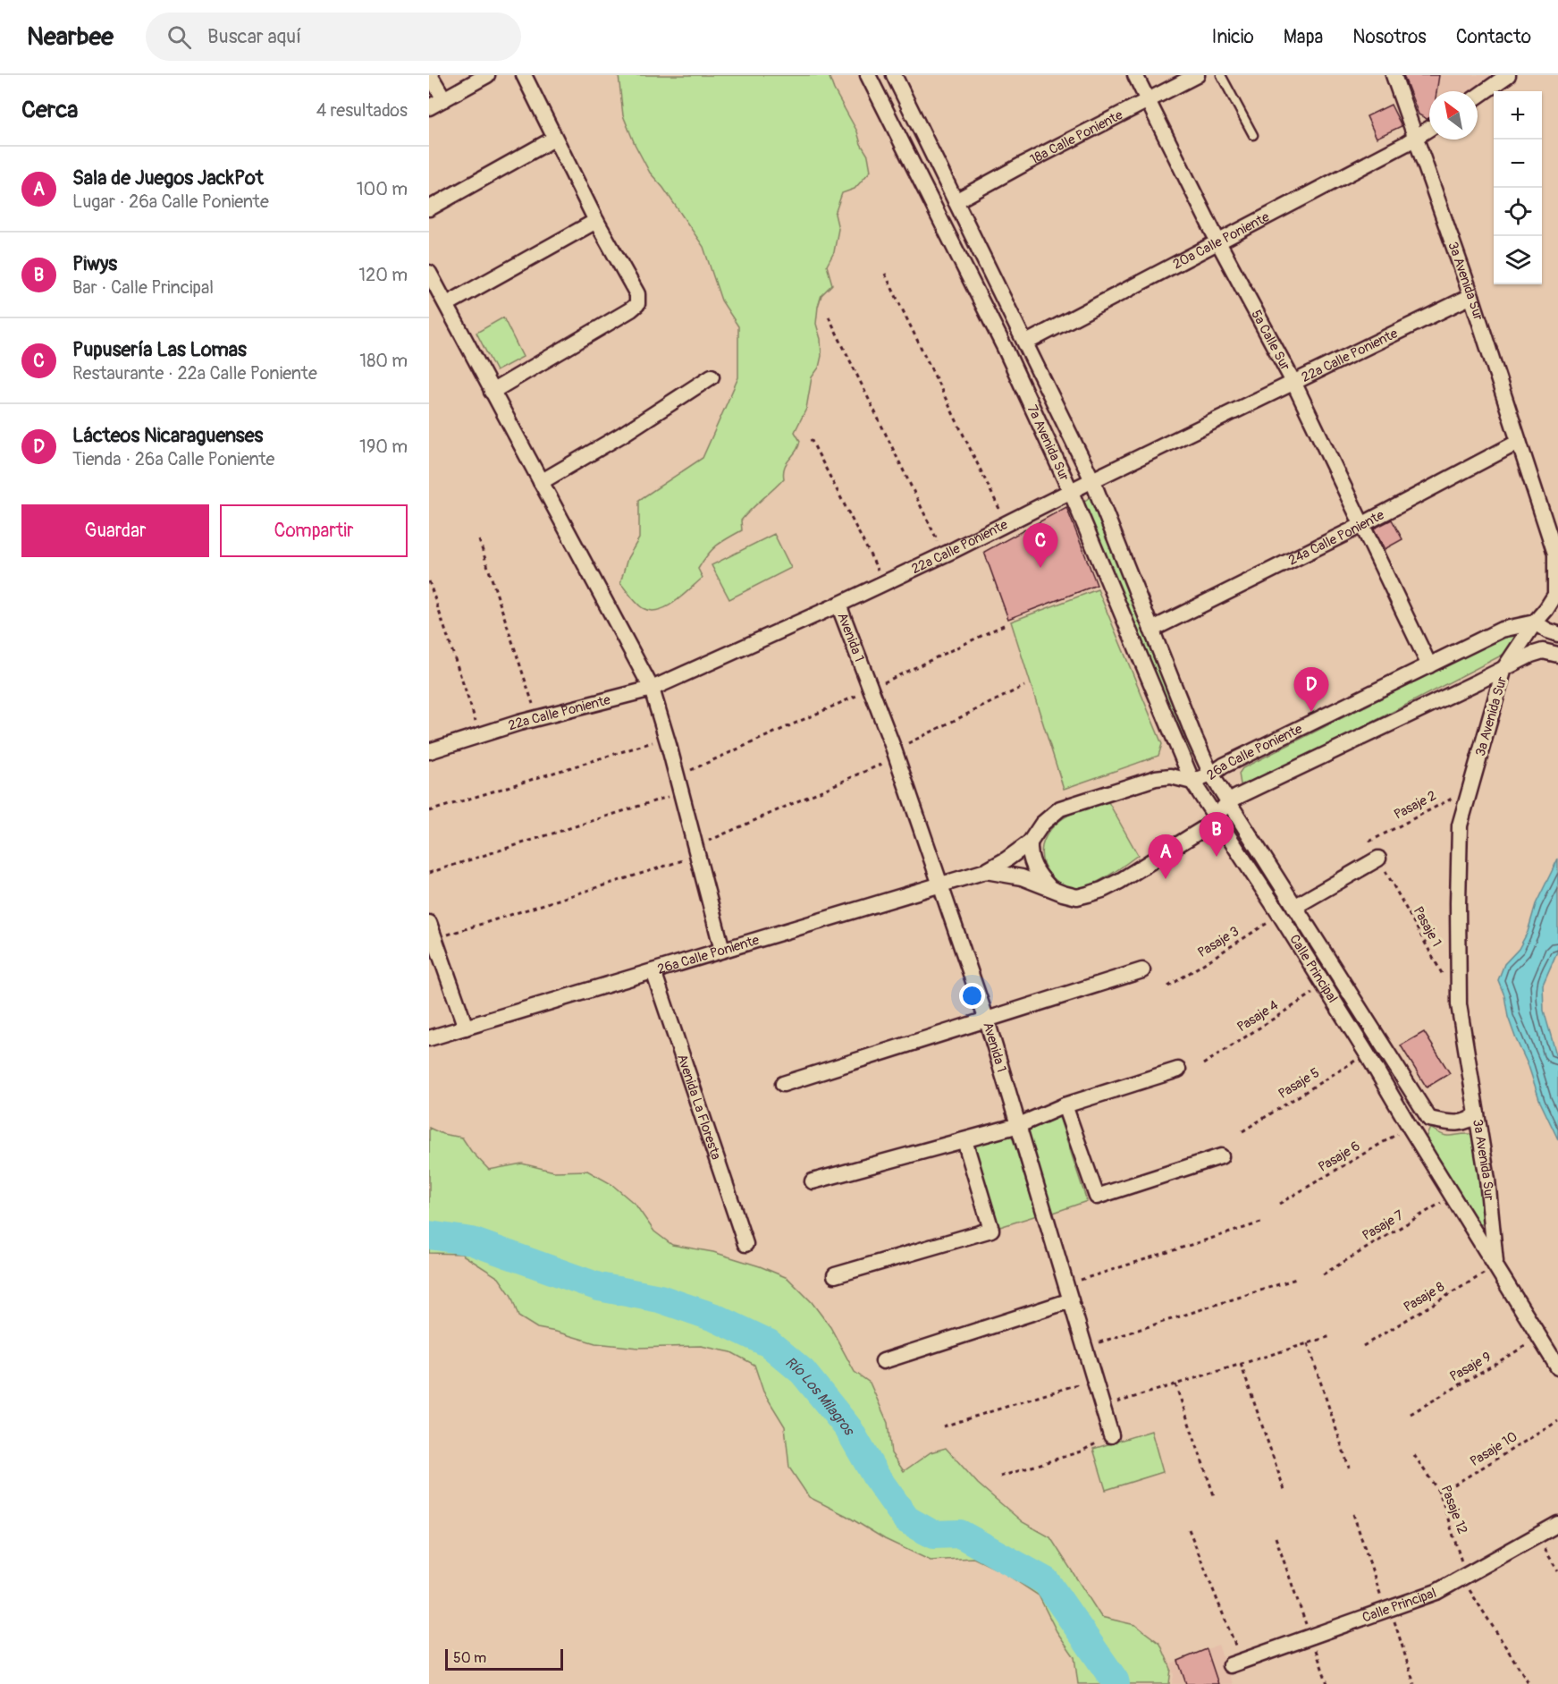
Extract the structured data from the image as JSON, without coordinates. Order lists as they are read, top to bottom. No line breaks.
{"streets":{"street":["18a Calle Poniente","20a Calle Poniente","3a Avenida Sur","5a Calle Sur","22a Calle Poniente","7a Avenida Sur","24a Calle Poniente","Avenida 1","26a Calle Poniente","Calle Principal","Avenida La Floresta"],"path":["Pasaje 2","Pasaje 1","Pasaje 3","Pasaje 4","Pasaje 5","Pasaje 6","Pasaje 7","Pasaje 8","Pasaje 9","Pasaje 10","Pasaje 12"]},"crossings":[["18a Calle Poniente","5a Calle Sur"],["18a Calle Poniente","7a Avenida Sur"],["20a Calle Poniente","3a Avenida Sur"],["20a Calle Poniente","5a Calle Sur"],["20a Calle Poniente","7a Avenida Sur"],["3a Avenida Sur","22a Calle Poniente"],["3a Avenida Sur","24a Calle Poniente"],["3a Avenida Sur","26a Calle Poniente"],["3a Avenida Sur","Pasaje 2"],["3a Avenida Sur","Calle Principal"],["3a Avenida Sur","Pasaje 8"],["5a Calle Sur","22a Calle Poniente"],["5a Calle Sur","24a Calle Poniente"],["5a Calle Sur","26a Calle Poniente"],["22a Calle Poniente","7a Avenida Sur"],["22a Calle Poniente","Avenida 1"],["7a Avenida Sur","24a Calle Poniente"],["7a Avenida Sur","26a Calle Poniente"],["7a Avenida Sur","Calle Principal"],["Avenida 1","26a Calle Poniente"],["26a Calle Poniente","Calle Principal"],["26a Calle Poniente","Avenida La Floresta"],["Pasaje 3","Calle Principal"],["Calle Principal","Pasaje 4"],["Calle Principal","Pasaje 5"],["Calle Principal","Pasaje 6"],["Calle Principal","Pasaje 7"],["Calle Principal","Pasaje 8"],["Calle Principal","Pasaje 9"],["Calle Principal","Pasaje 12"],["Pasaje 10","Pasaje 12"]],"water":["Río Los Milagros"],"scale_bar":"50 m","north":"top left","page":{"header":"Nearbee","search":"Buscar aquí","nav":["Inicio","Mapa","Nosotros","Contacto"],"heading":["Cerca","4 resultados"],"map_buttons":["+","−"],"list":[{"mark":"A","name":"Sala de Juegos JackPot","note":"Lugar · 26a Calle Poniente","value":"100 m"},{"mark":"B","name":"Piwys","note":"Bar · Calle Principal","value":"120 m"},{"mark":"C","name":"Pupusería Las Lomas","note":"Restaurante · 22a Calle Poniente","value":"180 m"},{"mark":"D","name":"Lácteos Nicaraguenses","note":"Tienda · 26a Calle Poniente","value":"190 m"}],"buttons":["Guardar","Compartir"],"pins":["C","D","B","A"],"scale":"50 m"}}
